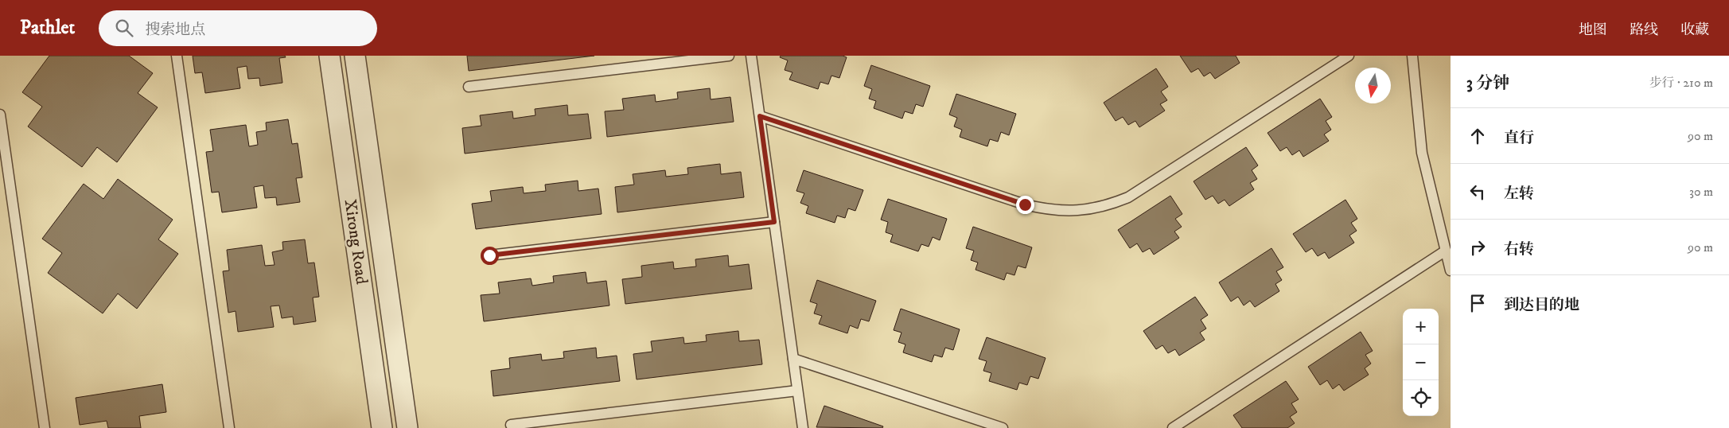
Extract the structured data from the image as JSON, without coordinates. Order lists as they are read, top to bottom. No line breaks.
{"streets":{"street":["Xirong Road"]},"north":"bottom","page":{"header":"Pathlet","search":"搜索地点","nav":["地图","路线","收藏"],"heading":["3 分钟","步行 · 210 m"],"list":[["直行","90 m"],["左转","30 m"],["右转","90 m"],"到达目的地"],"map_buttons":["+","−"]}}
